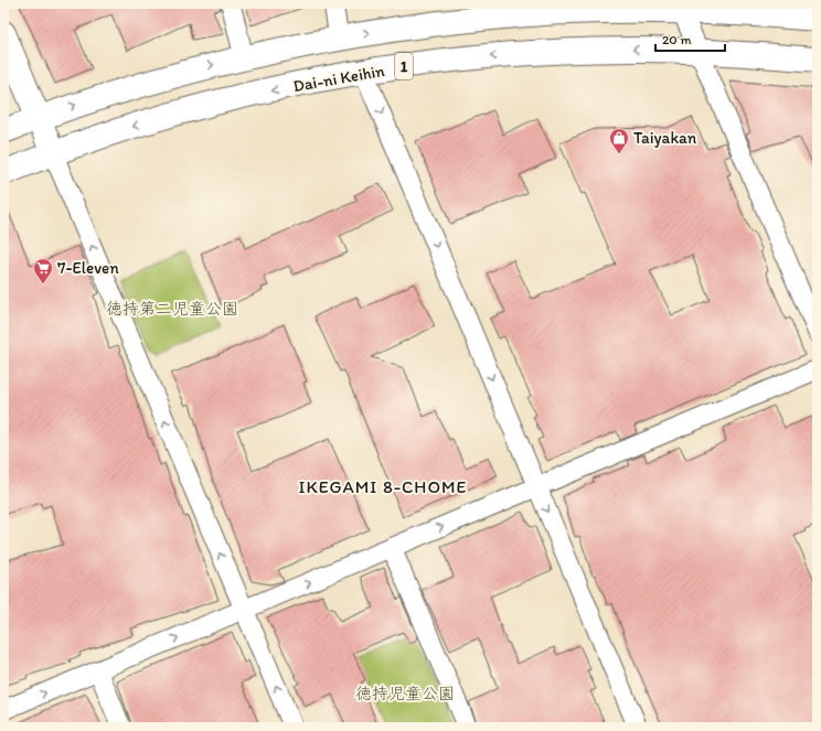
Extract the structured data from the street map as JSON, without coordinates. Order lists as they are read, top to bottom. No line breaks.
{"streets":{"main road":["1","Dai-ni Keihin"]},"districts":["IKEGAMI 8-CHOME"],"parks":["徳持第二児童公園","徳持児童公園"],"places":{"shop":["Taiyakan"],"supermarket":["7-Eleven"]},"scale_bar":"20 m"}
